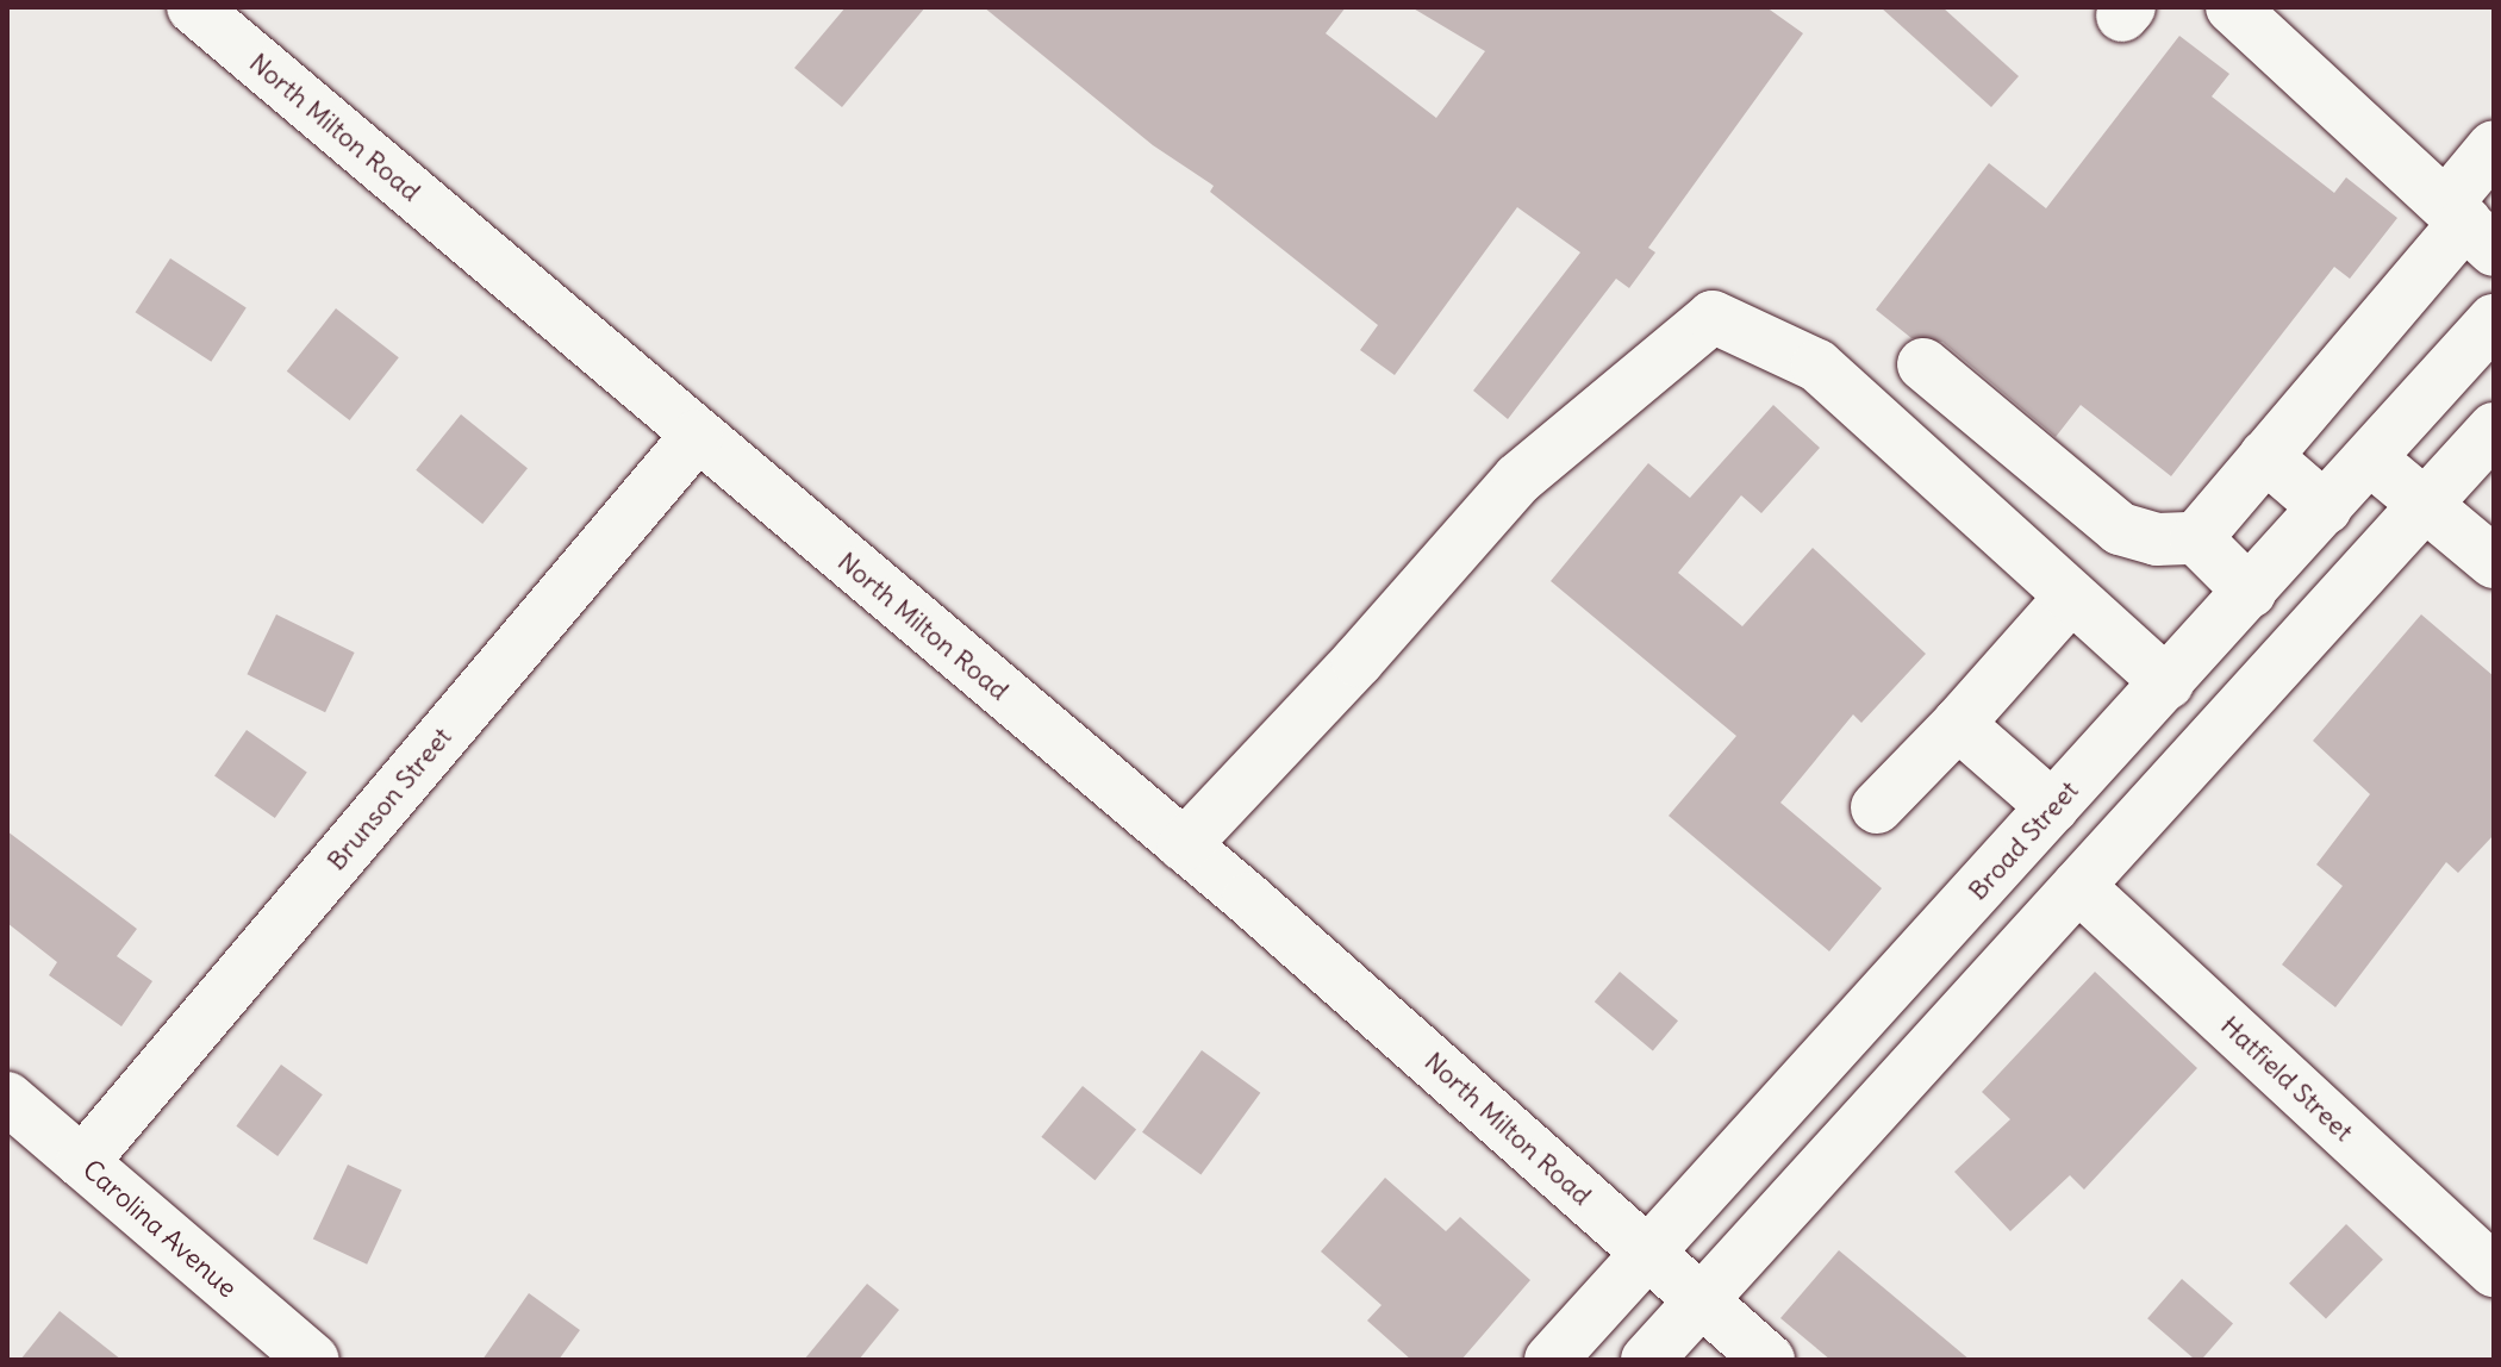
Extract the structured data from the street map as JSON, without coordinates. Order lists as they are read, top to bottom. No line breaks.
{"streets":{"street":["North Milton Road","Brunson Street","Broad Street","Hatfield Street","Carolina Avenue"]},"crossings":[["North Milton Road","Brunson Street"],["North Milton Road","Broad Street"],["Brunson Street","Carolina Avenue"]]}
